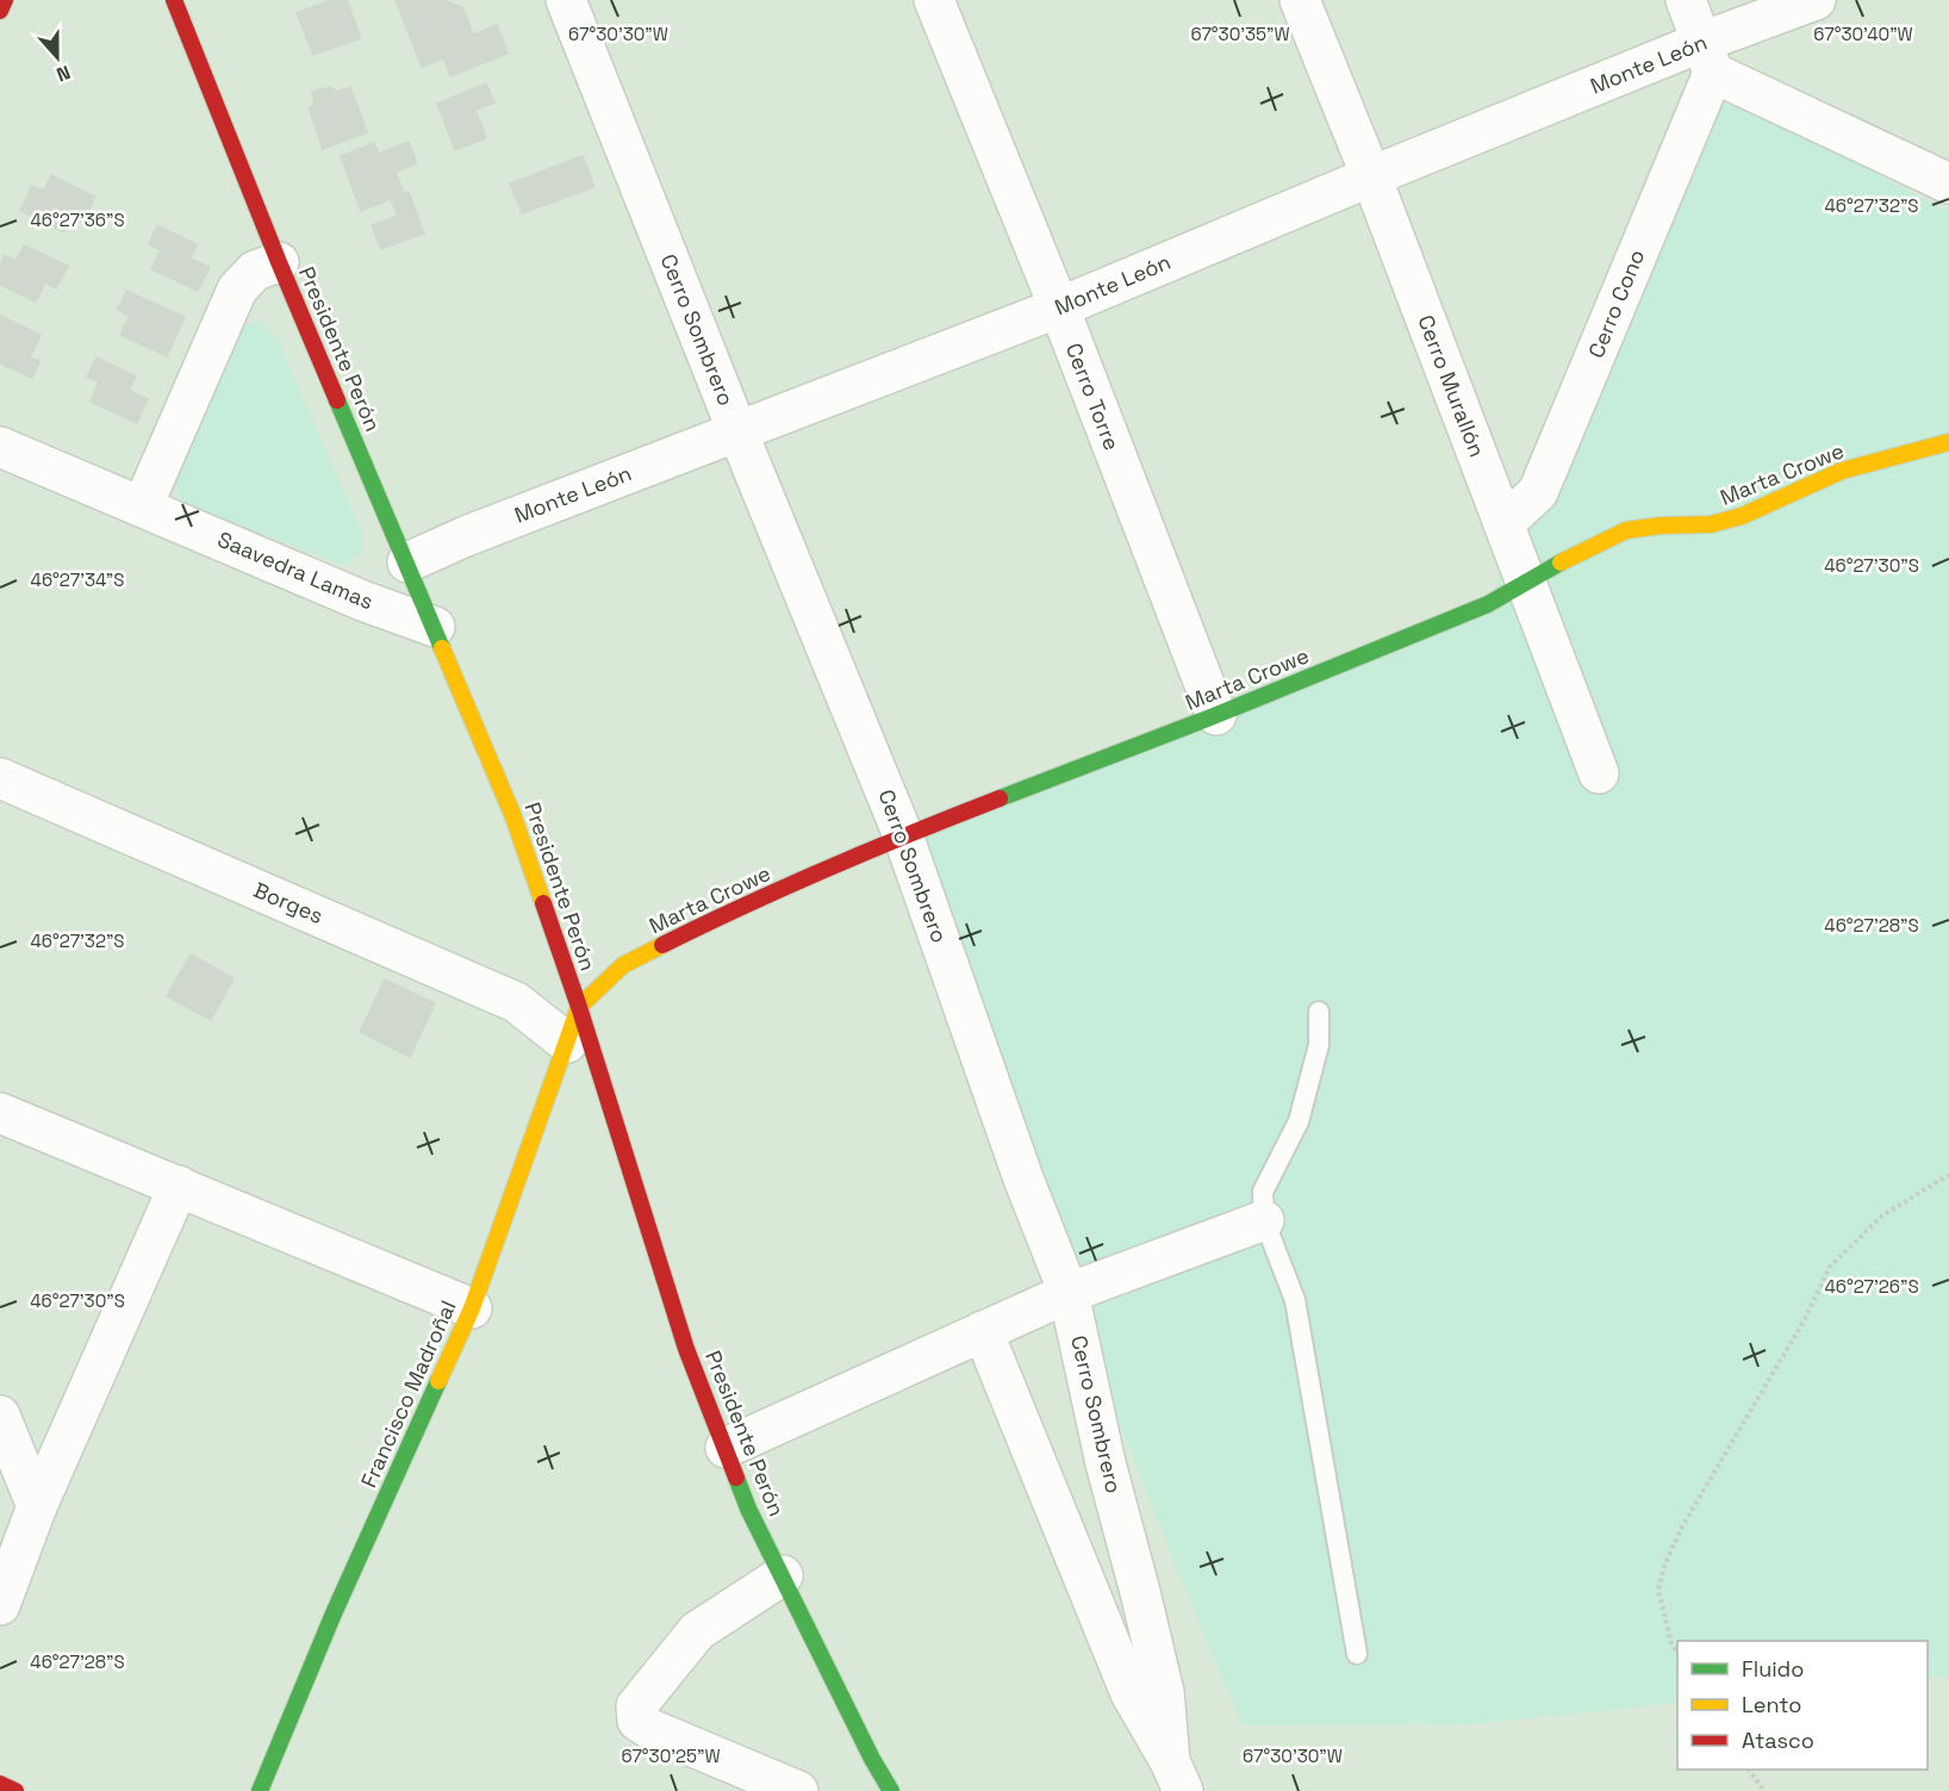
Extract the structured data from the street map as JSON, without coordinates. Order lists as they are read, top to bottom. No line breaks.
{"streets":{"street":["Monte León","Cerro Cono","Cerro Sombrero","Presidente Perón","Cerro Murallón","Cerro Torre","Marta Crowe","Saavedra Lamas","Borges","Francisco Madroñal"]},"crossings":[["Monte León","Cerro Cono"],["Monte León","Cerro Sombrero"],["Monte León","Presidente Perón"],["Monte León","Cerro Murallón"],["Monte León","Cerro Torre"],["Cerro Cono","Cerro Murallón"],["Cerro Sombrero","Marta Crowe"],["Presidente Perón","Marta Crowe"],["Presidente Perón","Saavedra Lamas"],["Presidente Perón","Francisco Madroñal"],["Cerro Murallón","Marta Crowe"],["Cerro Torre","Marta Crowe"],["Marta Crowe","Francisco Madroñal"],["Borges","Francisco Madroñal"]],"legend":["Fluido","Lento","Atasco"],"north":"bottom","coordinates":["67°30'40\"W","67°30'30\"W","67°30'35\"W","46°27'32\"S","46°27'36\"S","46°27'30\"S","46°27'34\"S","46°27'28\"S","46°27'26\"S","67°30'25\"W"]}
